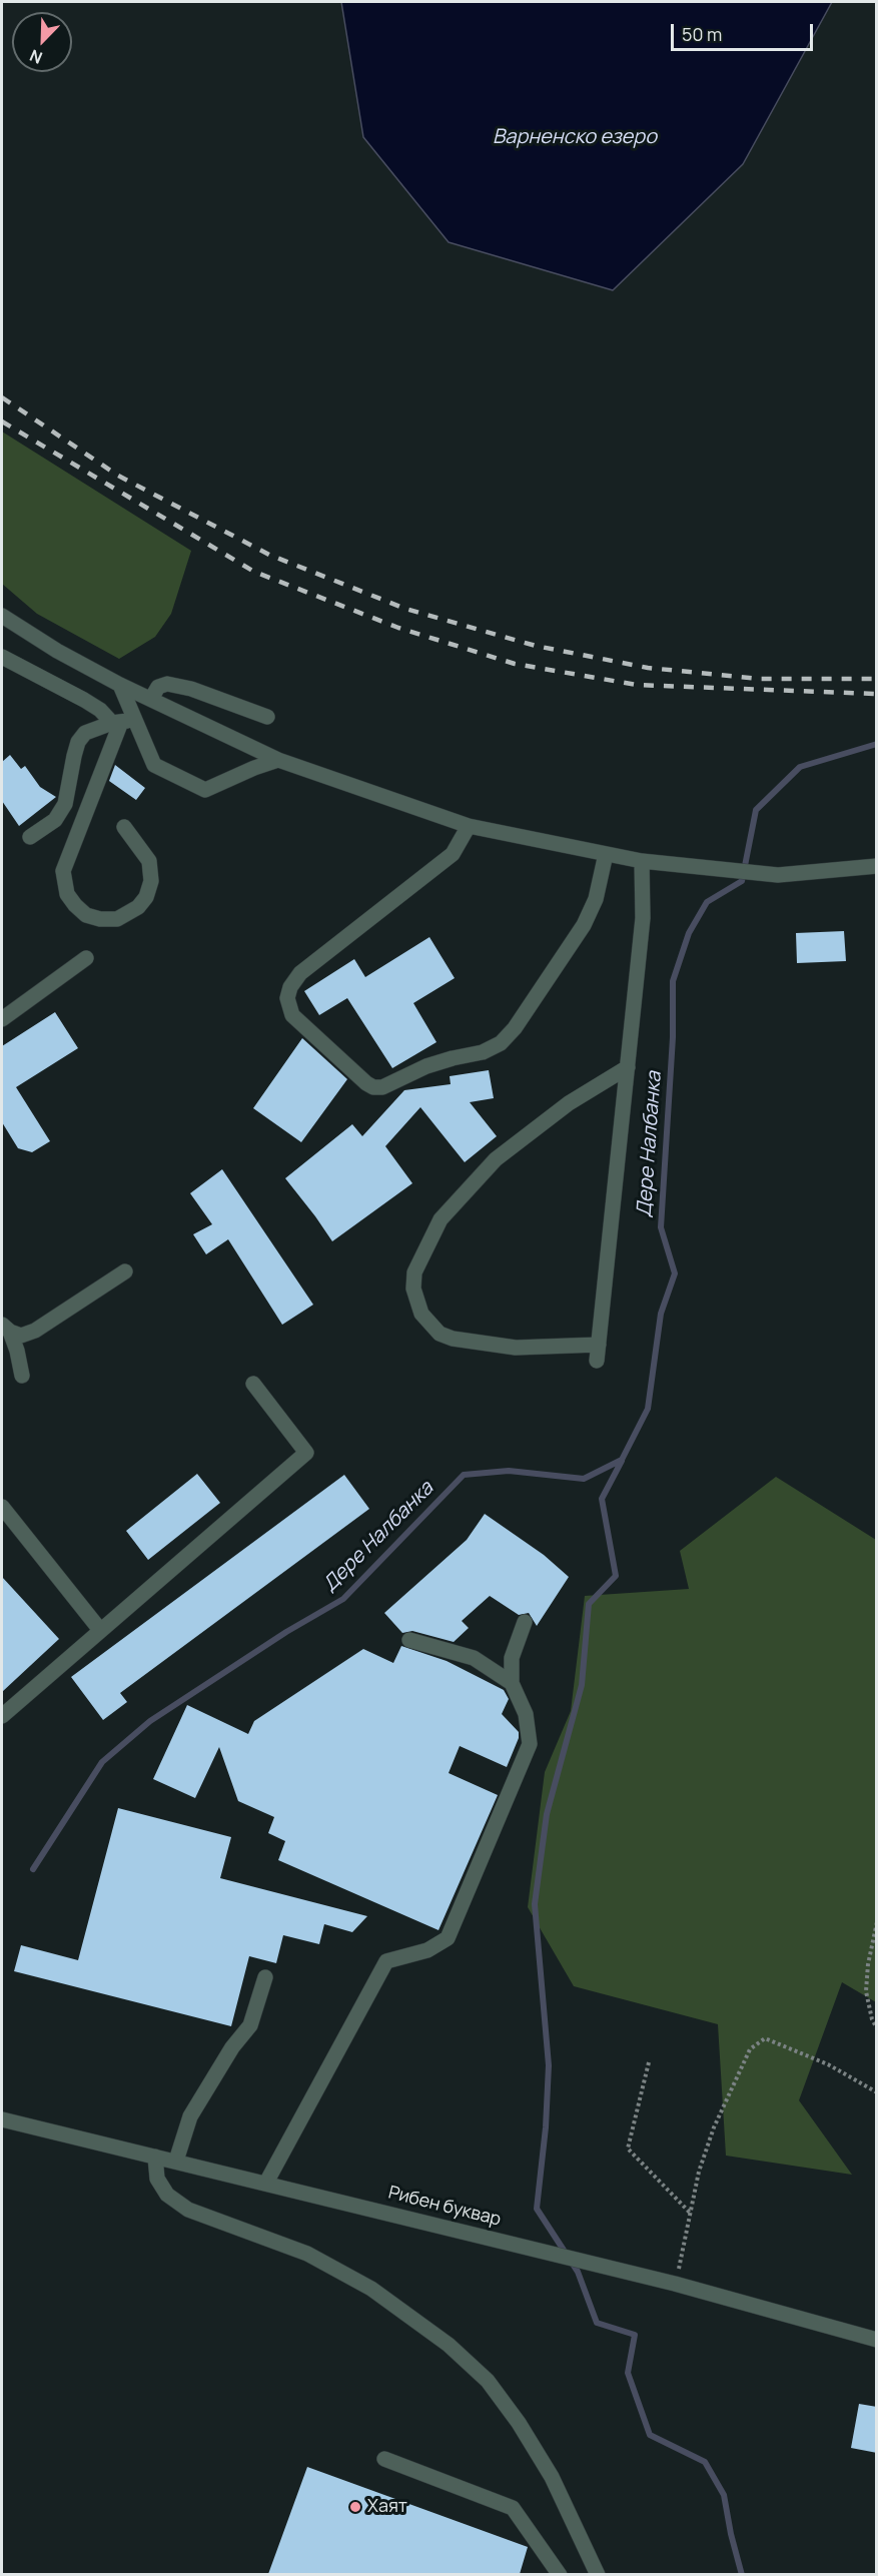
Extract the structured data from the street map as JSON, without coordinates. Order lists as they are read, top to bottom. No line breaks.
{"streets":{"street":["Рибен буквар"]},"water":["Варненско езеро","Дере Налбанка"],"places":["Хаят"],"scale_bar":"50 m","north":"bottom left"}
